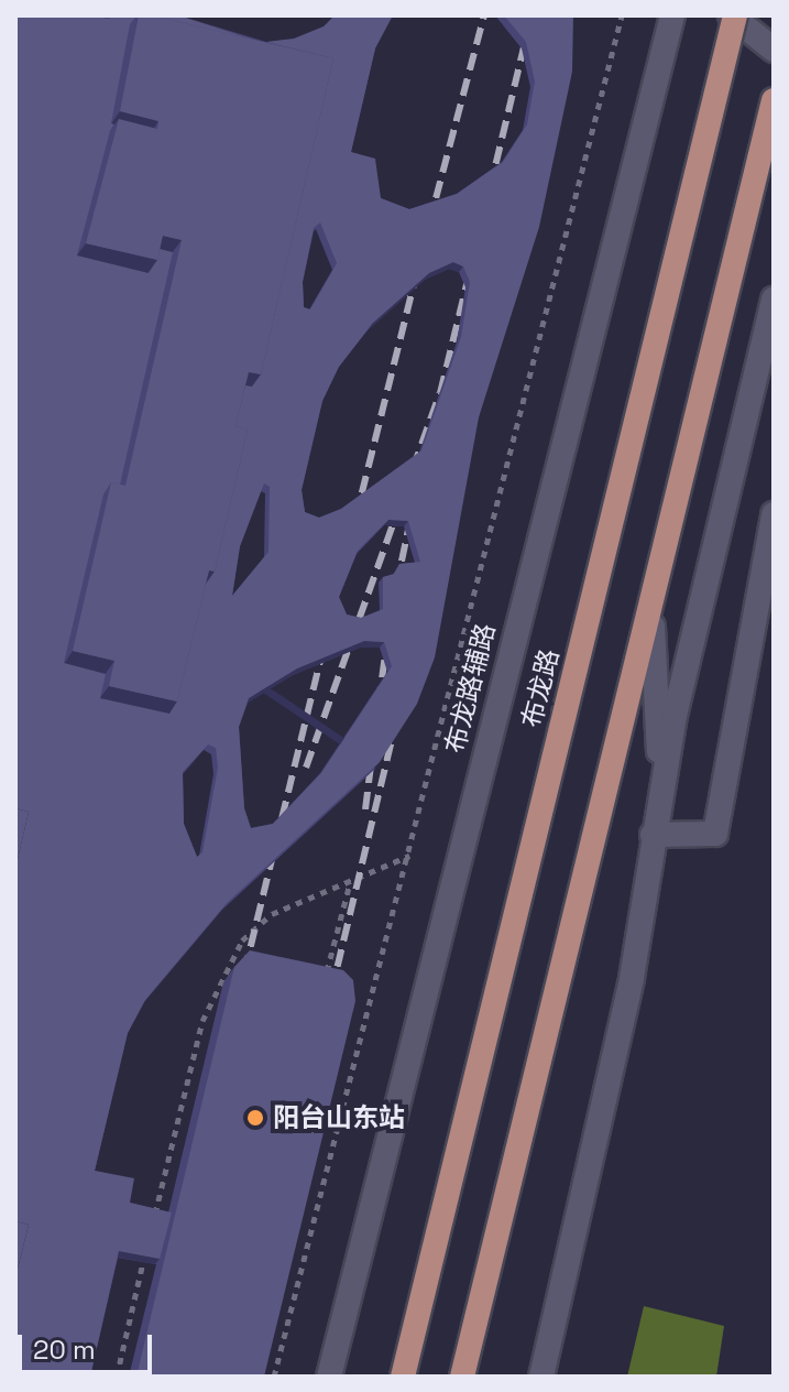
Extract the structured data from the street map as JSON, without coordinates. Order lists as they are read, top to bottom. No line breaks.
{"streets":{"main road":["布龙路辅路","布龙路"]},"places":["阳台山东站"],"scale_bar":"20 m"}
